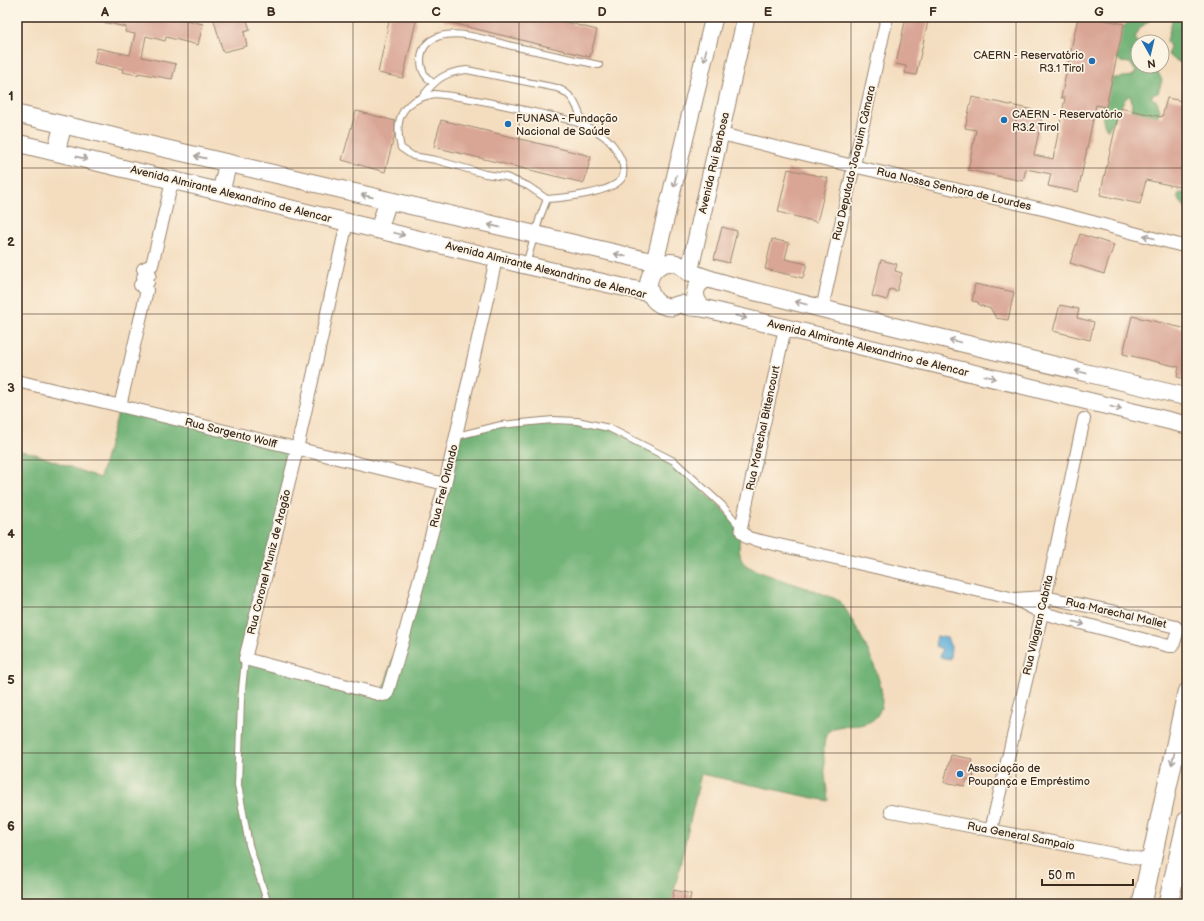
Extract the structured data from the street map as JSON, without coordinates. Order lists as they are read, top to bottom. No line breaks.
{"streets":{"main road":["Avenida Rui Barbosa","Avenida Almirante Alexandrino de Alencar"],"street":["Rua Deputado Joaquim Câmara","Rua Nossa Senhora de Lourdes","Rua Marechal Bittencourt","Rua Sargento Wolff","Rua Frei Orlando","Rua Coronel Muniz de Aragão","Rua Marechal Mallet","Rua Vilagran Cabrita","Rua General Sampaio"]},"crossings":[["Avenida Rui Barbosa","Rua Nossa Senhora de Lourdes"],["Avenida Rui Barbosa","Avenida Almirante Alexandrino de Alencar"],["Rua Deputado Joaquim Câmara","Rua Nossa Senhora de Lourdes"],["Avenida Almirante Alexandrino de Alencar","Rua Marechal Bittencourt"],["Avenida Almirante Alexandrino de Alencar","Rua Coronel Muniz de Aragão"],["Rua Marechal Bittencourt","Rua Marechal Mallet"],["Rua Sargento Wolff","Rua Frei Orlando"],["Rua Sargento Wolff","Rua Coronel Muniz de Aragão"],["Rua Frei Orlando","Rua Coronel Muniz de Aragão"],["Rua Marechal Mallet","Rua Vilagran Cabrita"],["Rua Vilagran Cabrita","Rua General Sampaio"]],"one_way":["Rua Nossa Senhora de Lourdes"],"places":["CAERN - Reservatório R3.1 Tirol","CAERN - Reservatório R3.2 Tirol","FUNASA - Fundação Nacional de Saúde","Associação de Poupança e Empréstimo"],"scale_bar":"50 m","north":"bottom","grid":{"columns":["A","B","C","D","E","F","G"],"rows":["1","2","3","4","5","6"]}}
